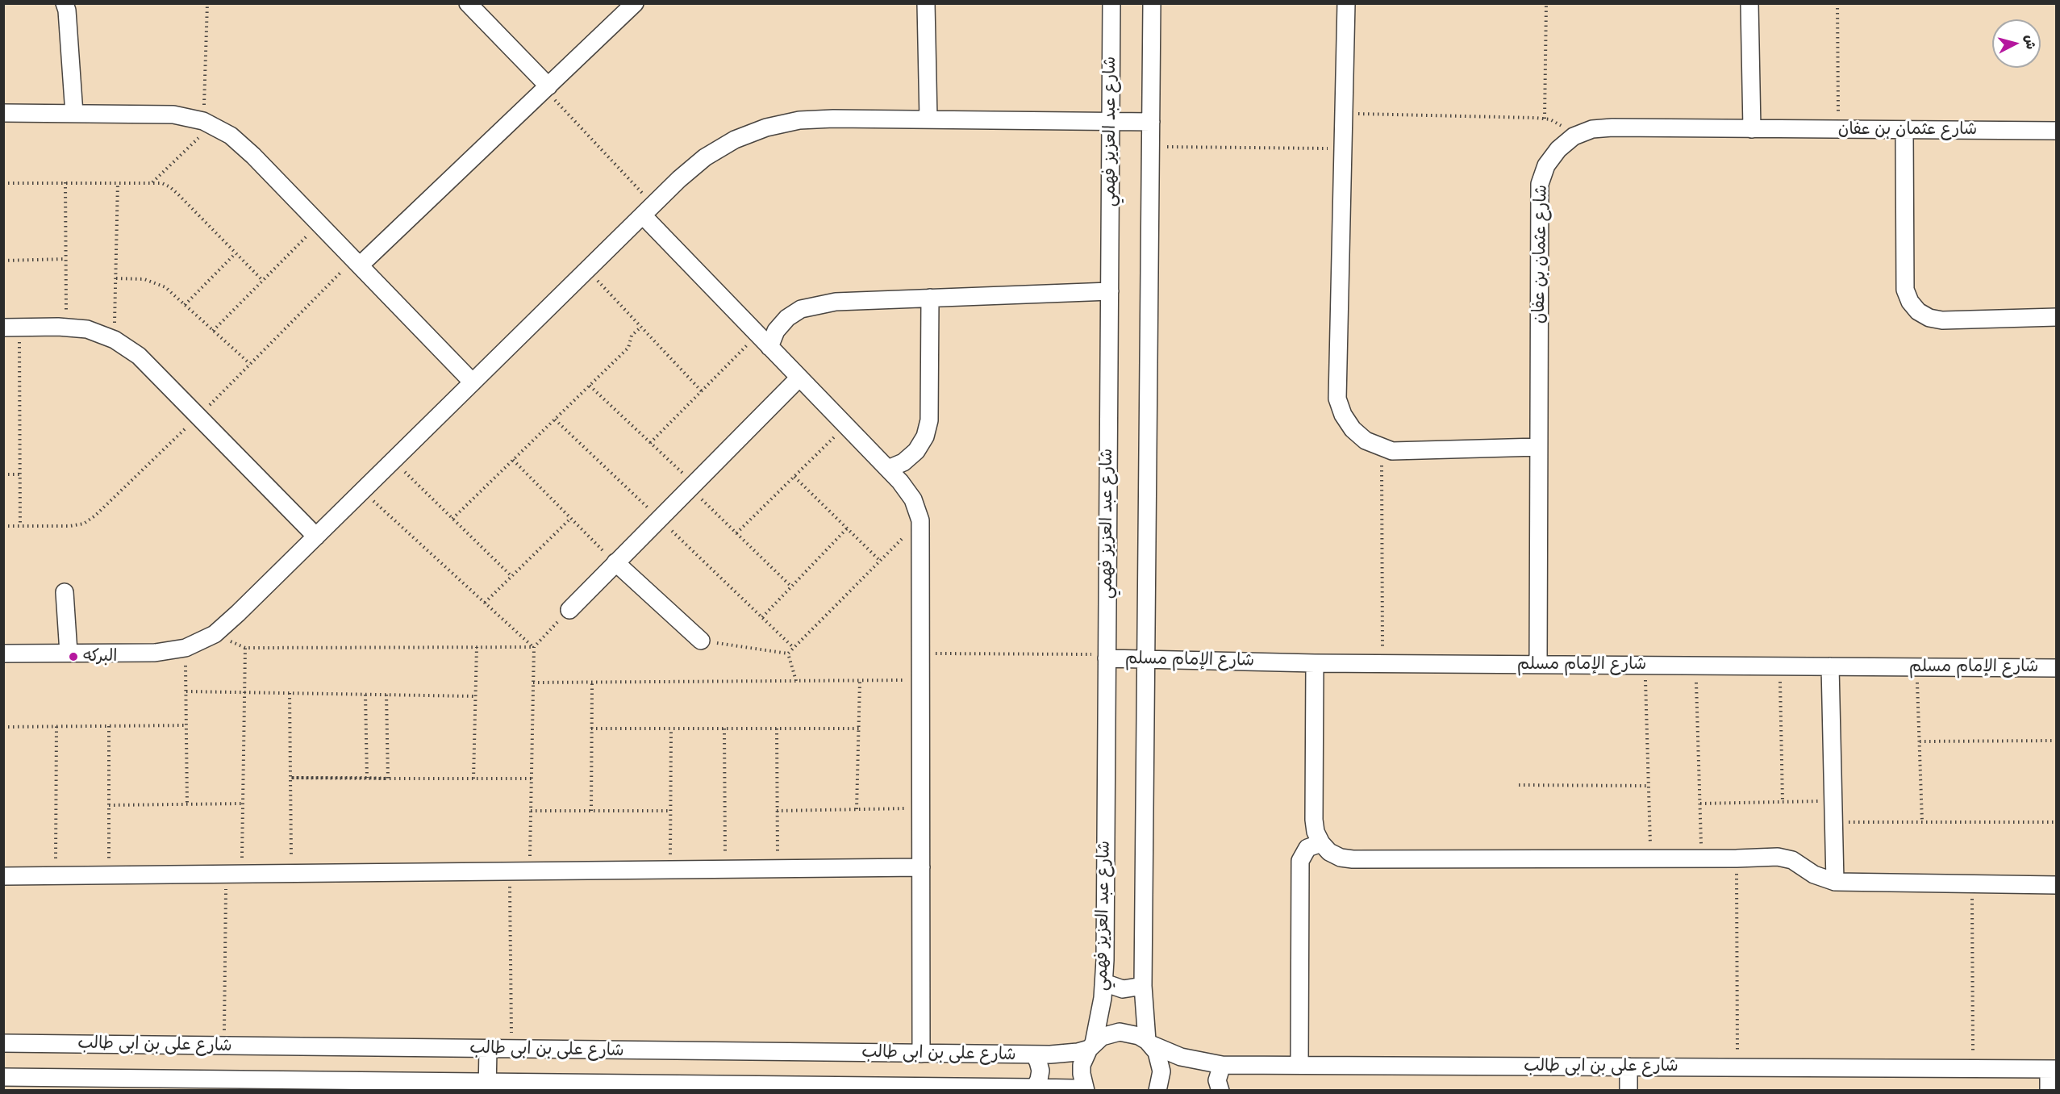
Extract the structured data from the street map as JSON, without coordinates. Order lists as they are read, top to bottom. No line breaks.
{"streets":{"street":["شارع عثمان بن عفان","شارع عبد العزيز فهمي","شارع الإمام مسلم","شارع على بن ابى طالب"]},"crossings":[["شارع عثمان بن عفان","شارع الإمام مسلم"],["شارع عبد العزيز فهمي","شارع الإمام مسلم"],["شارع عبد العزيز فهمي","شارع على بن ابى طالب"]],"places":["البركه"],"north":"right"}
